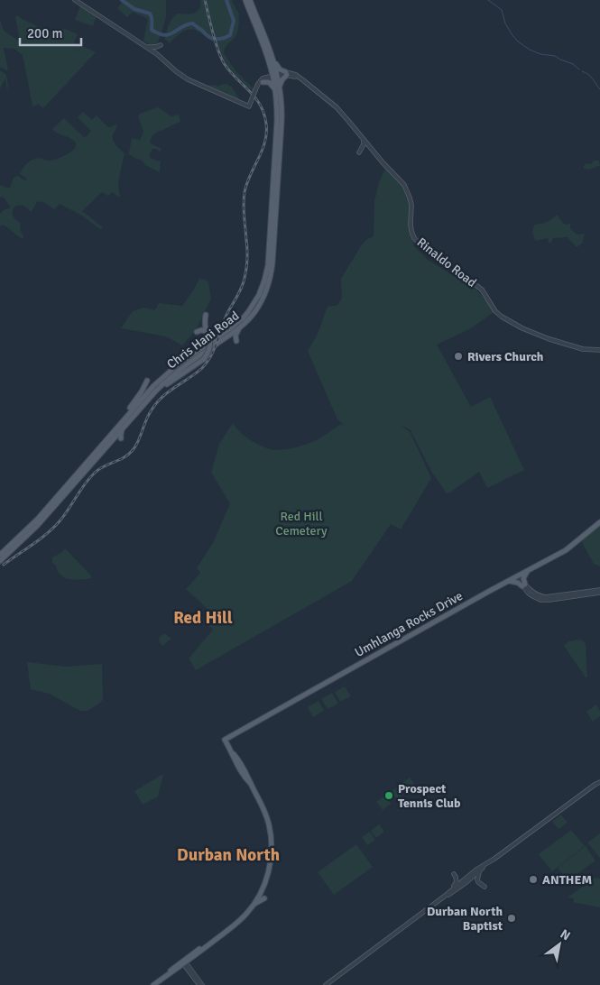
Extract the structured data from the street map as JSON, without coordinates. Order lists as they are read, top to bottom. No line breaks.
{"streets":{"main road":["Chris Hani Road","Umhlanga Rocks Drive"],"street":["Rinaldo Road"]},"districts":["Red Hill","Durban North"],"parks":["Red Hill Cemetery"],"places":["Rivers Church","Prospect Tennis Club","ANTHEM","Durban North Baptist"],"scale_bar":"200 m","north":"top right"}
